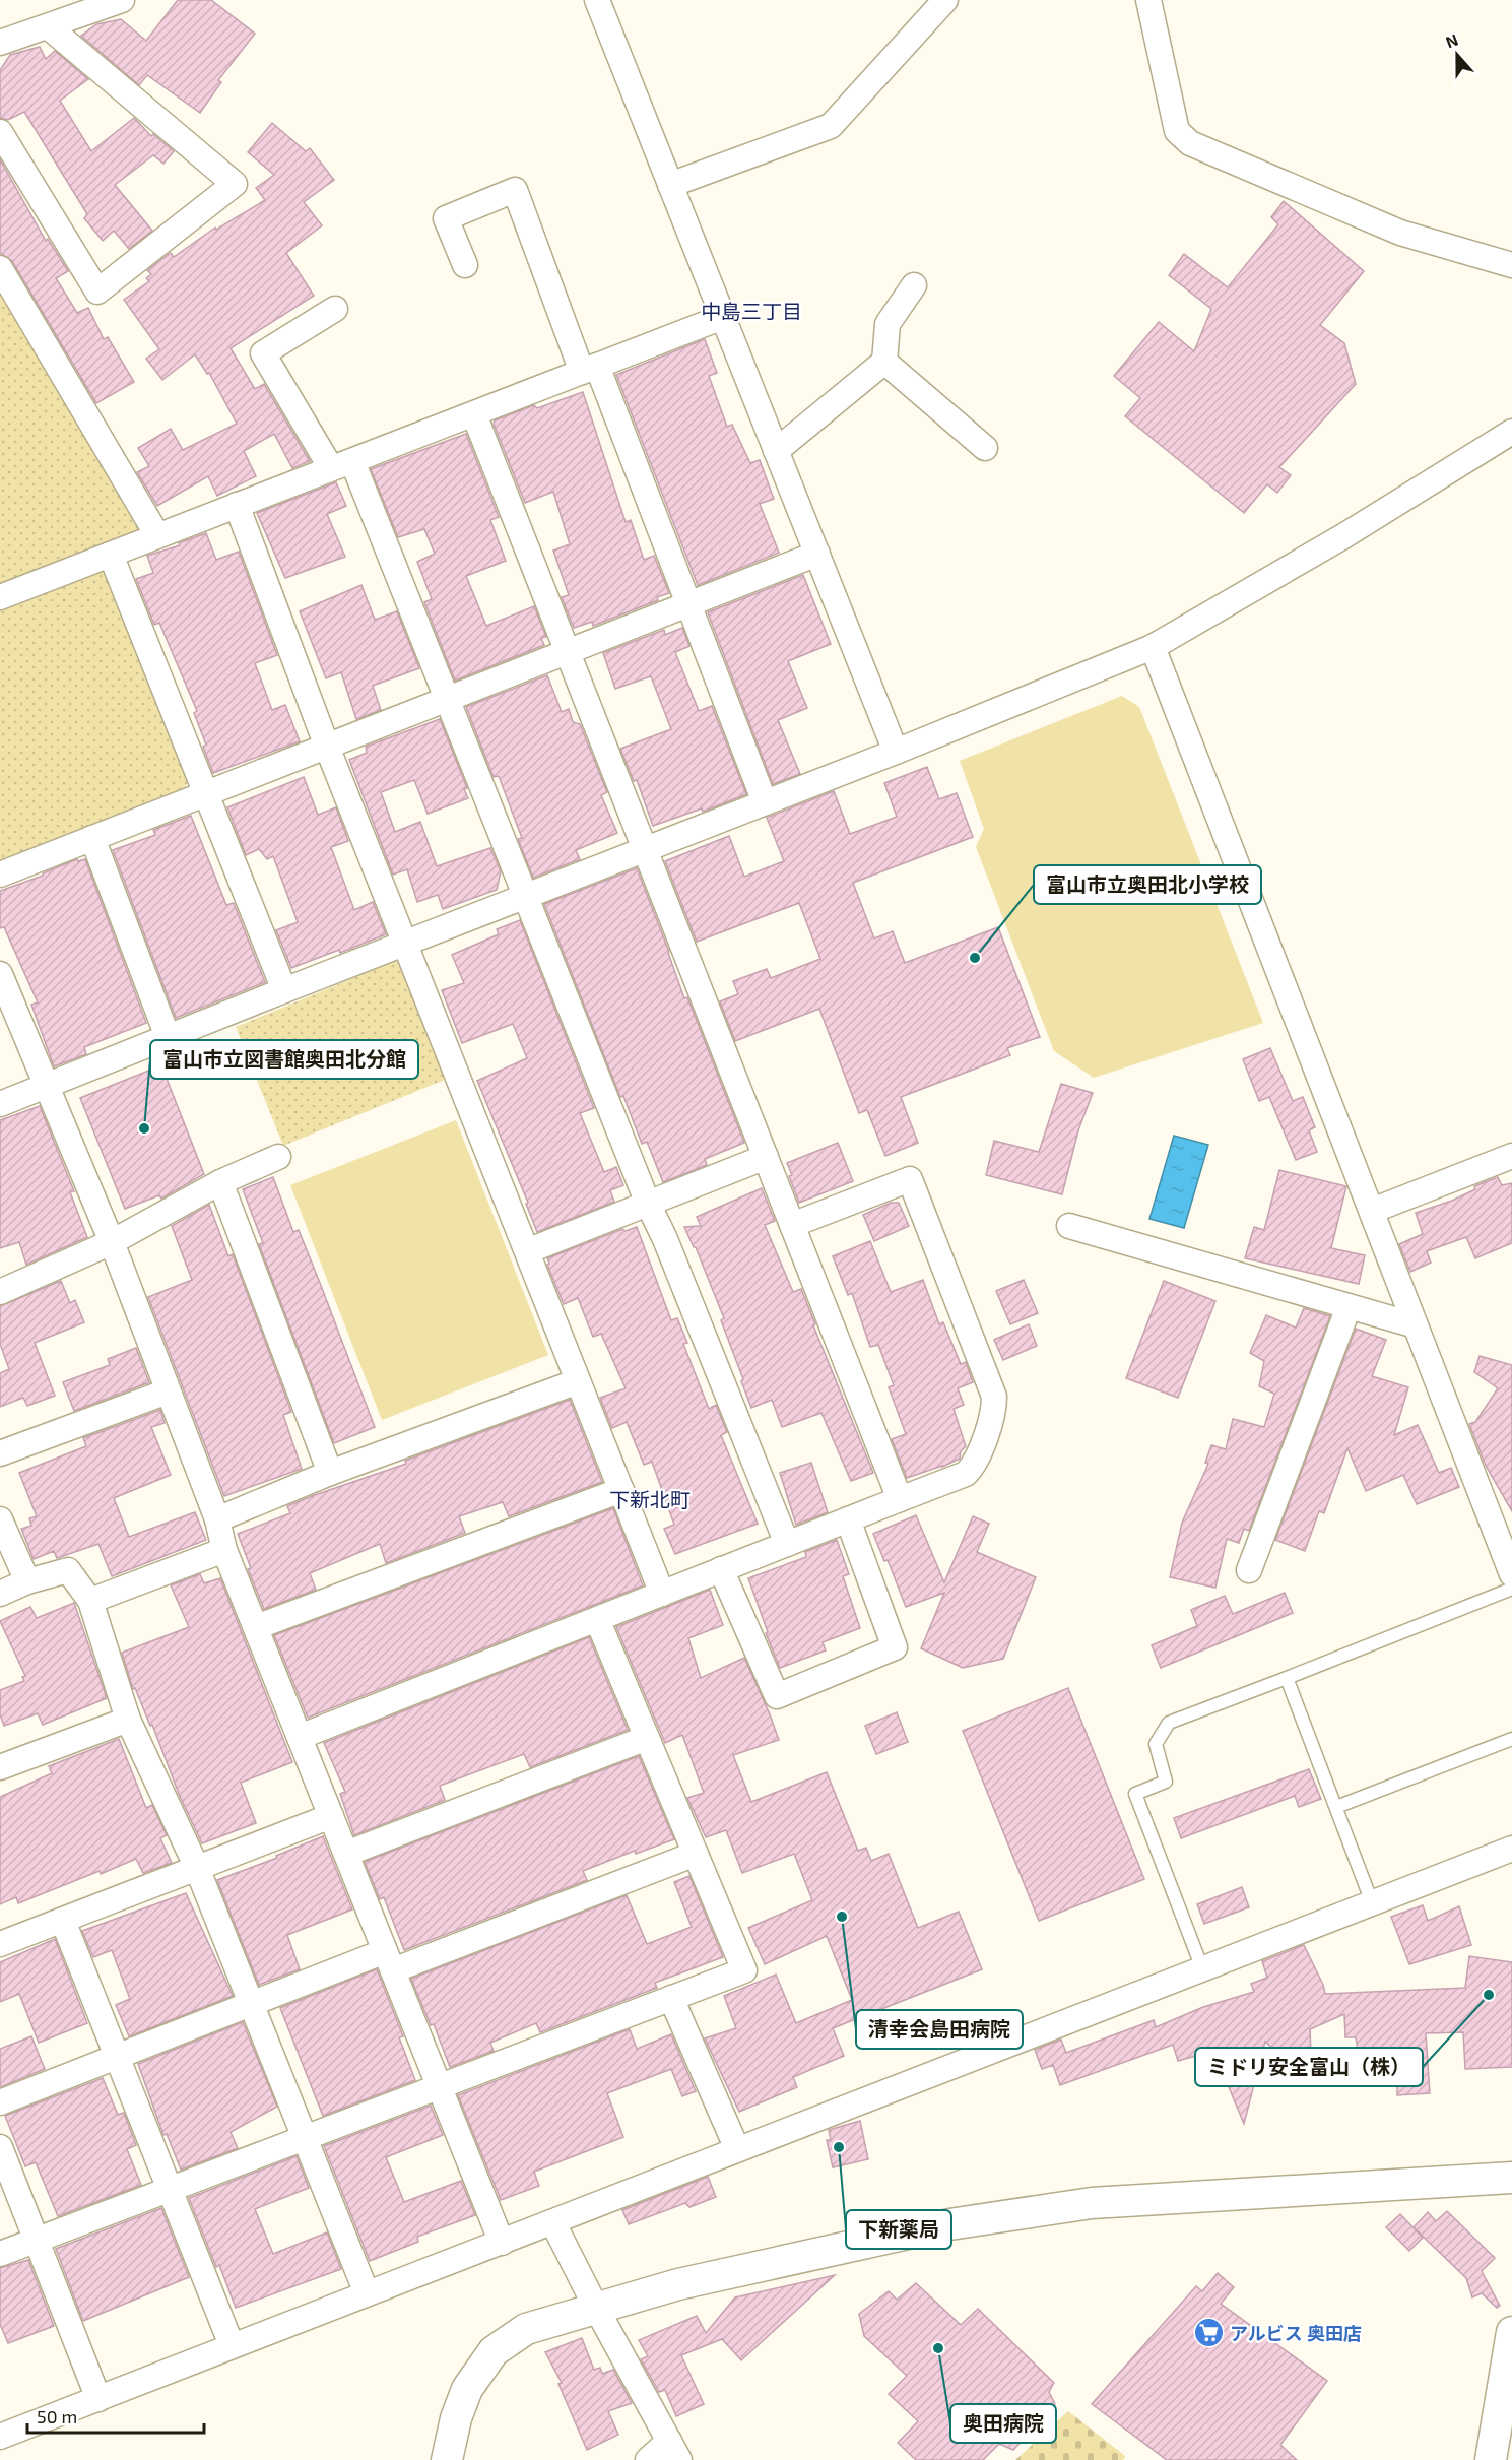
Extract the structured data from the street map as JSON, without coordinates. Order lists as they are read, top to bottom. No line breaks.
{"districts":["中島三丁目","下新北町"],"places":{"other":["富山市立奥田北小学校","富山市立図書館奥田北分館","清幸会島田病院","ミドリ安全富山（株）","下新薬局","奥田病院"],"supermarket":["アルビス 奥田店"]},"scale_bar":"50 m","north":"top"}
